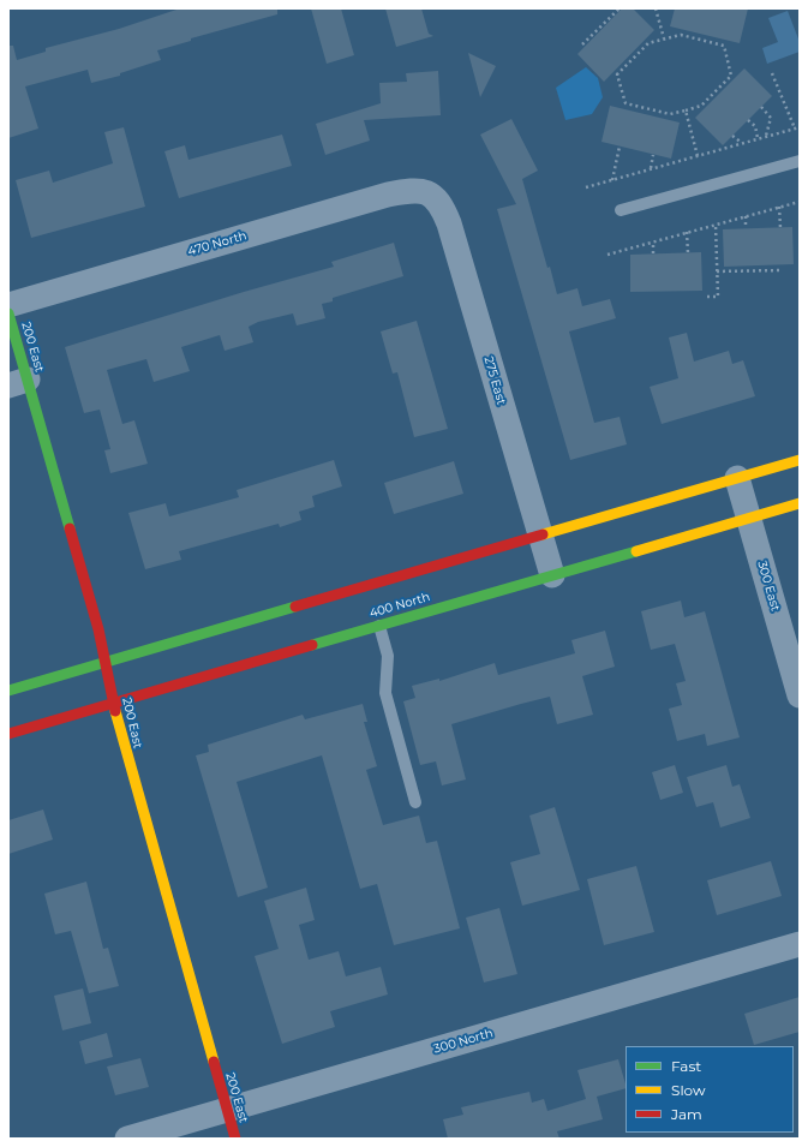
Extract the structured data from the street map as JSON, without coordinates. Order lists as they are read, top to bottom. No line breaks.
{"streets":{"main road":["200 East","400 North"],"street":["470 North","275 East","300 East","300 North"]},"crossings":[["470 North","275 East"],["200 East","400 North"],["200 East","300 North"],["275 East","400 North"],["300 East","400 North"]],"legend":["Fast","Slow","Jam"]}
